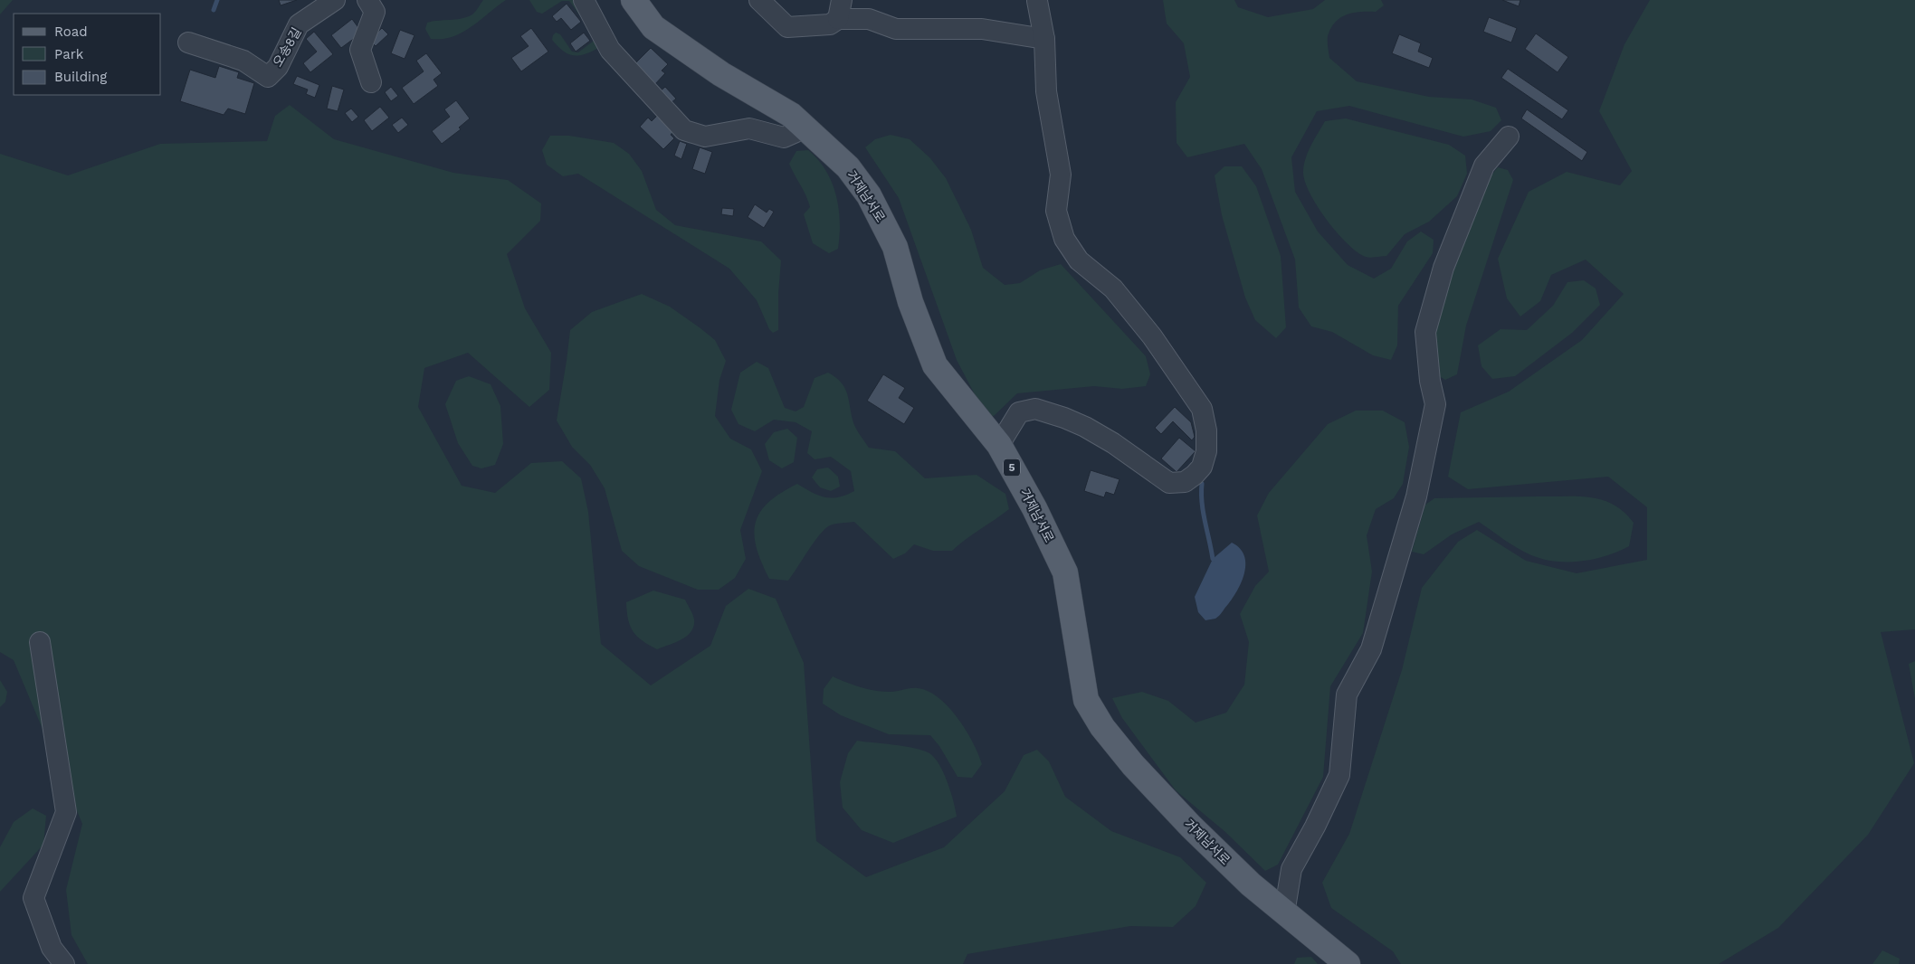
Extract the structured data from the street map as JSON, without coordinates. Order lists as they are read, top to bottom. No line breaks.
{"streets":{"main road":["거제남서로","5"],"lane":["오송8길"]},"legend":["Road","Park","Building"]}
